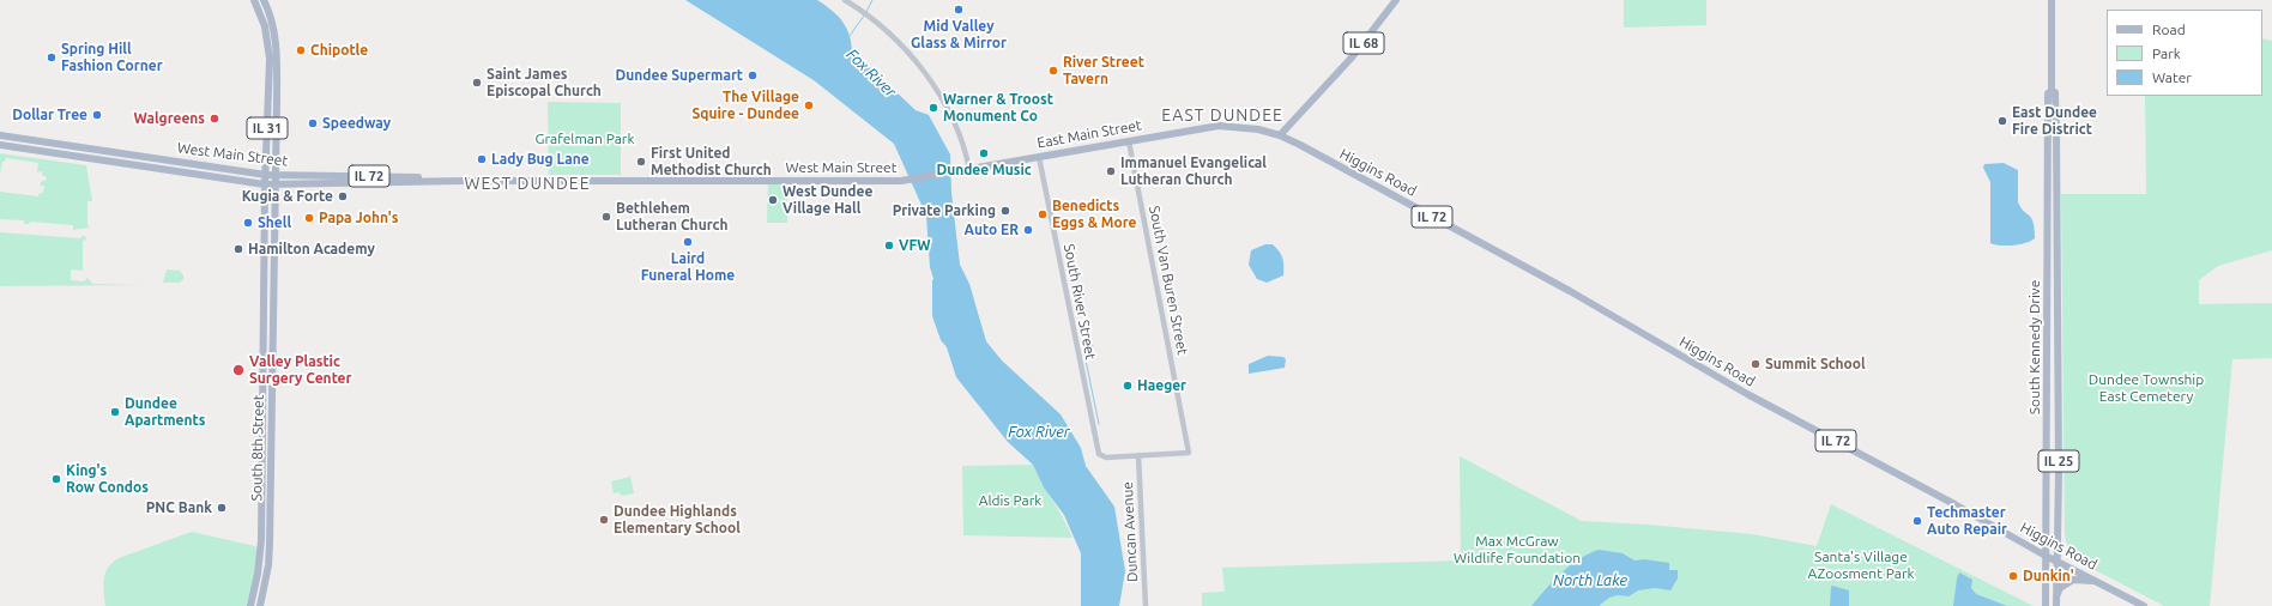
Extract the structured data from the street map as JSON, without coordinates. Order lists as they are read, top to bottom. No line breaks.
{"streets":{"main road":["IL 68","IL 31","East Main Street","West Main Street","Higgins Road","IL 72","South Kennedy Drive","South 8th Street","IL 25"],"street":["South Van Buren Street","South River Street","Duncan Avenue"]},"crossings":[["IL 68","East Main Street"],["IL 68","Higgins Road"],["IL 31","West Main Street"],["IL 31","South 8th Street"],["East Main Street","West Main Street"],["East Main Street","Higgins Road"],["East Main Street","South Van Buren Street"],["East Main Street","South River Street"],["West Main Street","South 8th Street"],["Higgins Road","South Kennedy Drive"],["South Van Buren Street","South River Street"],["South Van Buren Street","Duncan Avenue"],["South River Street","Duncan Avenue"]],"districts":["EAST DUNDEE","WEST DUNDEE"],"water":["Fox River","North Lake"],"parks":["Grafelman Park","Dundee Township East Cemetery","Aldis Park","Max McGraw Wildlife Foundation","Santa's Village AZoosment Park"],"places":["Mid Valley Glass & Mirror","Chipotle","Spring Hill Fashion Corner","River Street Tavern","Dundee Supermart","Saint James Episcopal Church","The Village Squire - Dundee","Warner & Troost Monument Co","Dollar Tree","Walgreens","East Dundee Fire District","Speedway","Dundee Music","Lady Bug Lane","First United Methodist Church","Immanuel Evangelical Lutheran Church","Kugia & Forte","West Dundee Village Hall","Private Parking","Benedicts Eggs & More","Bethlehem Lutheran Church","Papa John's","Shell","Auto ER","Laird Funeral Home","VFW","Hamilton Academy","Summit School","Valley Plastic Surgery Center","Haeger","Dundee Apartments","King's Row Condos","PNC Bank","Dundee Highlands Elementary School","Techmaster Auto Repair","Dunkin'"],"legend":["Road","Park","Water"]}
